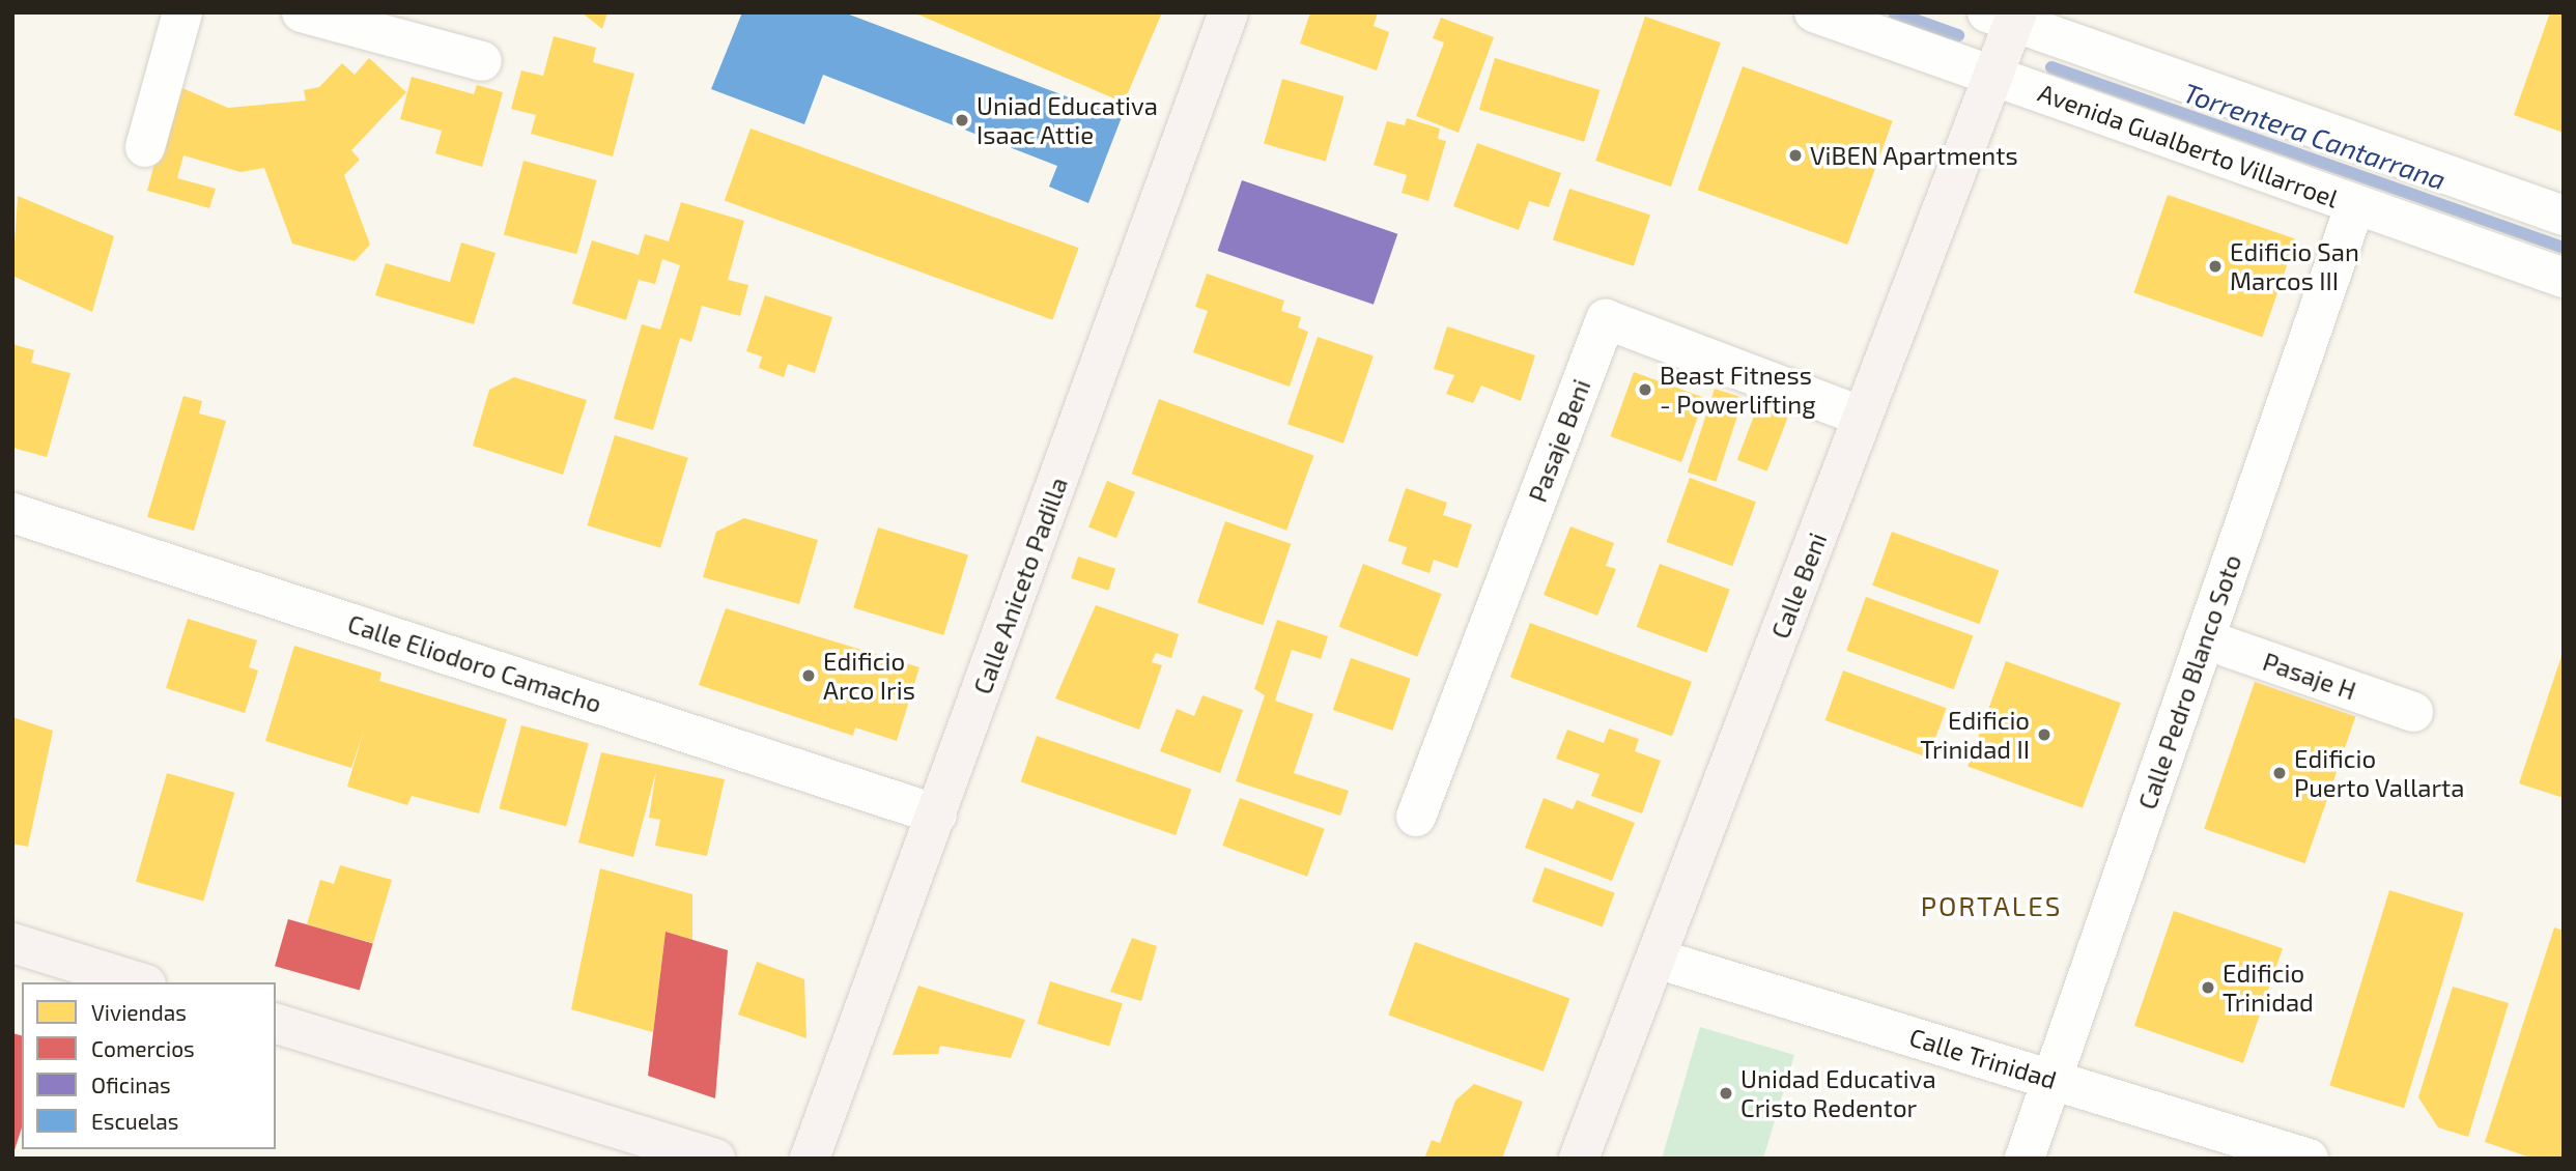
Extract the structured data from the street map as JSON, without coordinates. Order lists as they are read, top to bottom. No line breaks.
{"streets":{"main road":["Calle Aniceto Padilla","Calle Beni"],"street":["Avenida Gualberto Villarroel","Pasaje Beni","Calle Eliodoro Camacho","Pasaje H","Calle Pedro Blanco Soto","Calle Trinidad"]},"crossings":[["Avenida Gualberto Villarroel","Calle Beni"],["Avenida Gualberto Villarroel","Calle Pedro Blanco Soto"],["Pasaje Beni","Calle Beni"],["Calle Aniceto Padilla","Calle Eliodoro Camacho"],["Calle Beni","Calle Trinidad"],["Pasaje H","Calle Pedro Blanco Soto"],["Calle Pedro Blanco Soto","Calle Trinidad"]],"districts":["PORTALES"],"water":["Torrentera Cantarrana"],"places":["Uniad Educativa Isaac Attie","ViBEN Apartments","Edificio San Marcos III","Beast Fitness - Powerlifting","Edificio Arco Iris","Edificio Trinidad II","Edificio Puerto Vallarta","Edificio Trinidad","Unidad Educativa Cristo Redentor"],"legend":["Viviendas","Comercios","Oficinas","Escuelas"]}
